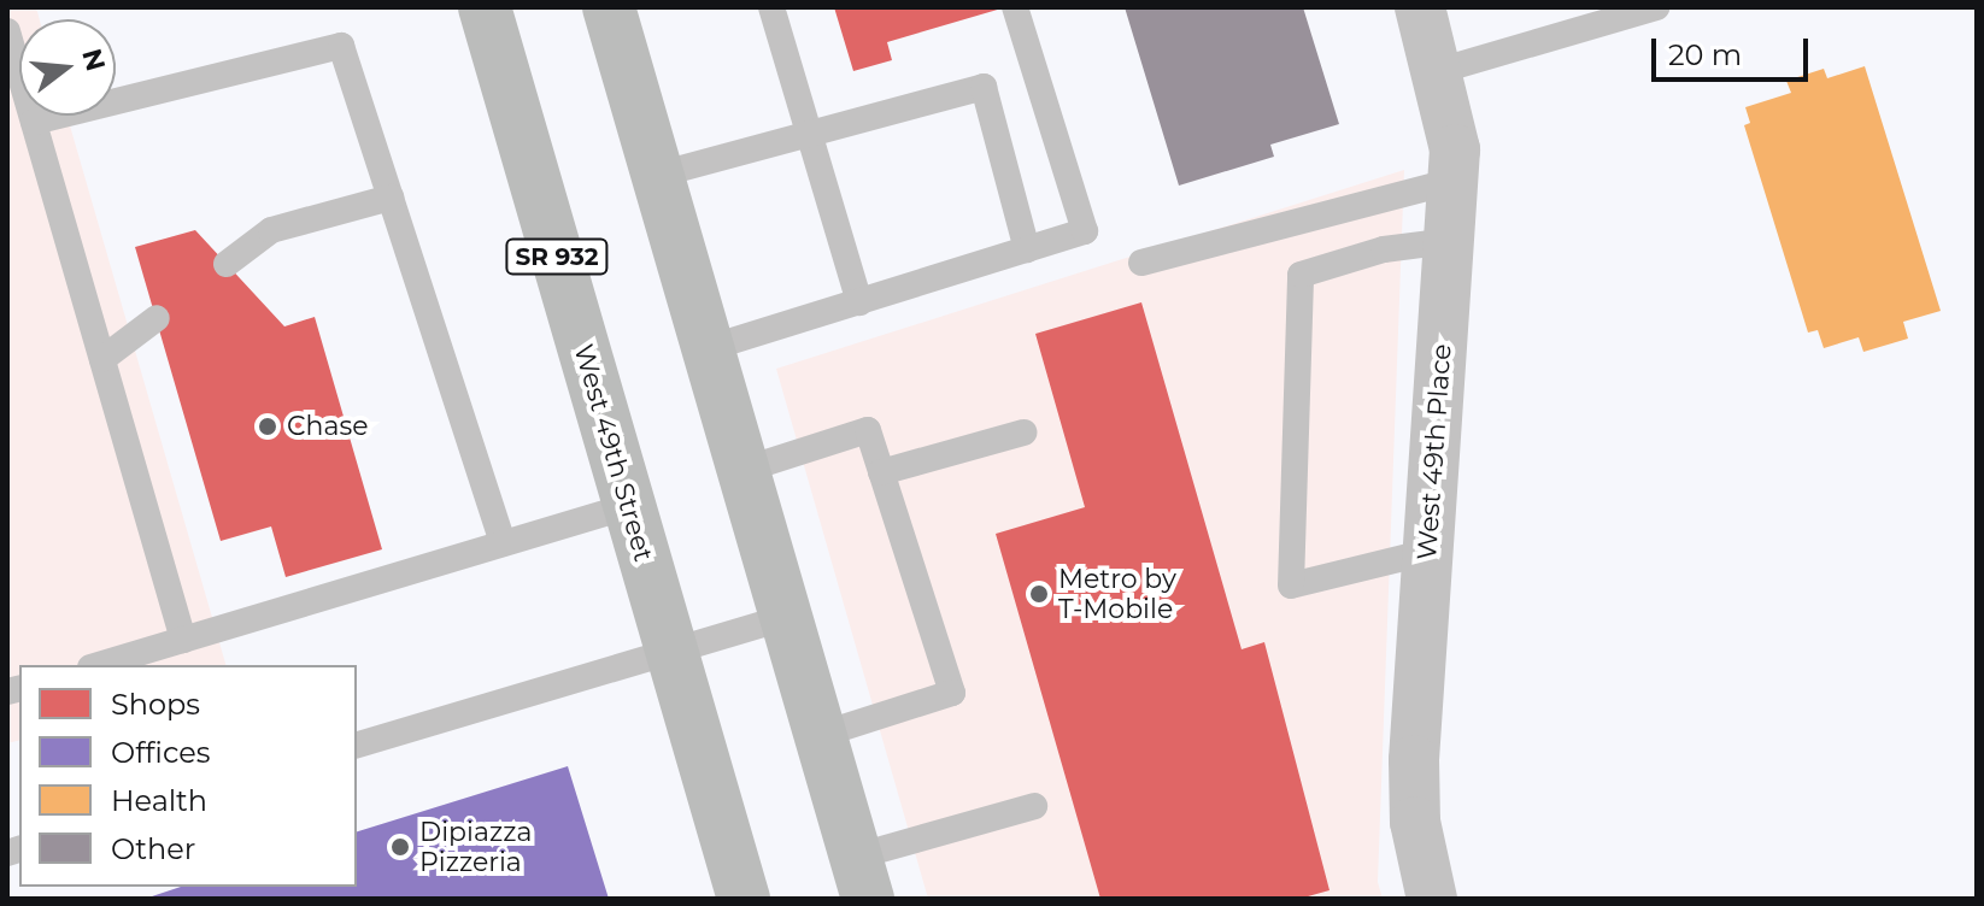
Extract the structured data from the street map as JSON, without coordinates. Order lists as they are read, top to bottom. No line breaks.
{"streets":{"main road":["SR 932","West 49th Street"],"street":["West 49th Place"]},"places":["Chase","Metro by T-Mobile","Dipiazza Pizzeria"],"legend":["Shops","Offices","Health","Other"],"scale_bar":"20 m","north":"right"}
